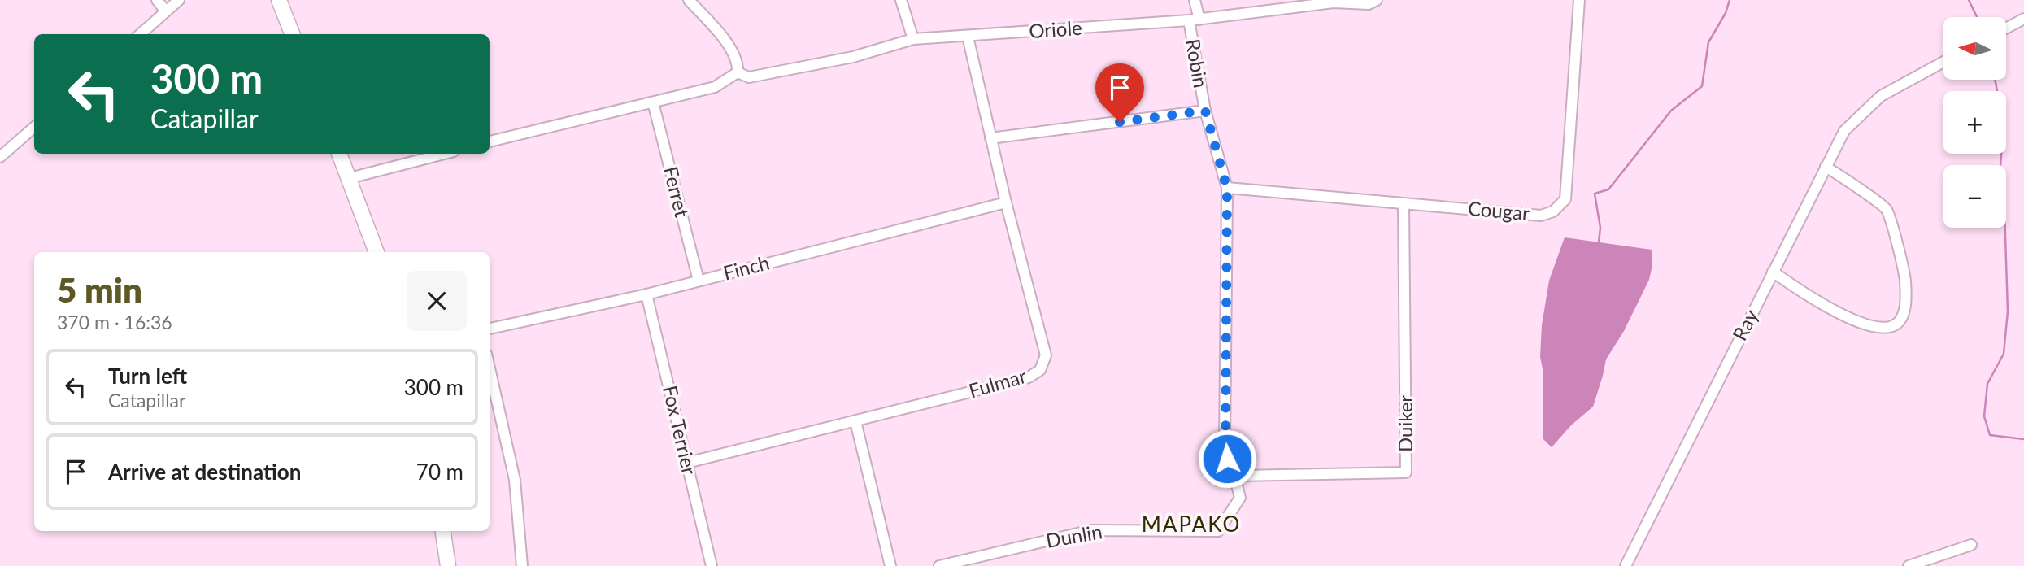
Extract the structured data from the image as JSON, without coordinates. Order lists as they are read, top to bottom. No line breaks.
{"streets":{"street":["Oriole","Robin","Ferret","Cougar","Finch","Ray","Fulmar","Duiker","Fox Terrier","Dunlin"]},"crossings":[["Oriole","Robin"],["Oriole","Fulmar"],["Robin","Cougar"],["Robin","Duiker"],["Robin","Dunlin"],["Ferret","Finch"],["Cougar","Duiker"],["Finch","Fulmar"],["Finch","Fox Terrier"],["Fulmar","Fox Terrier"],["Duiker","Dunlin"]],"districts":["MAPAKO"],"north":"left","page":{"map_buttons":["+","−"],"turn":["300 m","Catapillar"],"heading":["5 min","370 m · 16:36"],"list":[{"name":"Turn left","note":"Catapillar","value":"300 m"},{"name":"Arrive at destination","value":"70 m"}]}}
